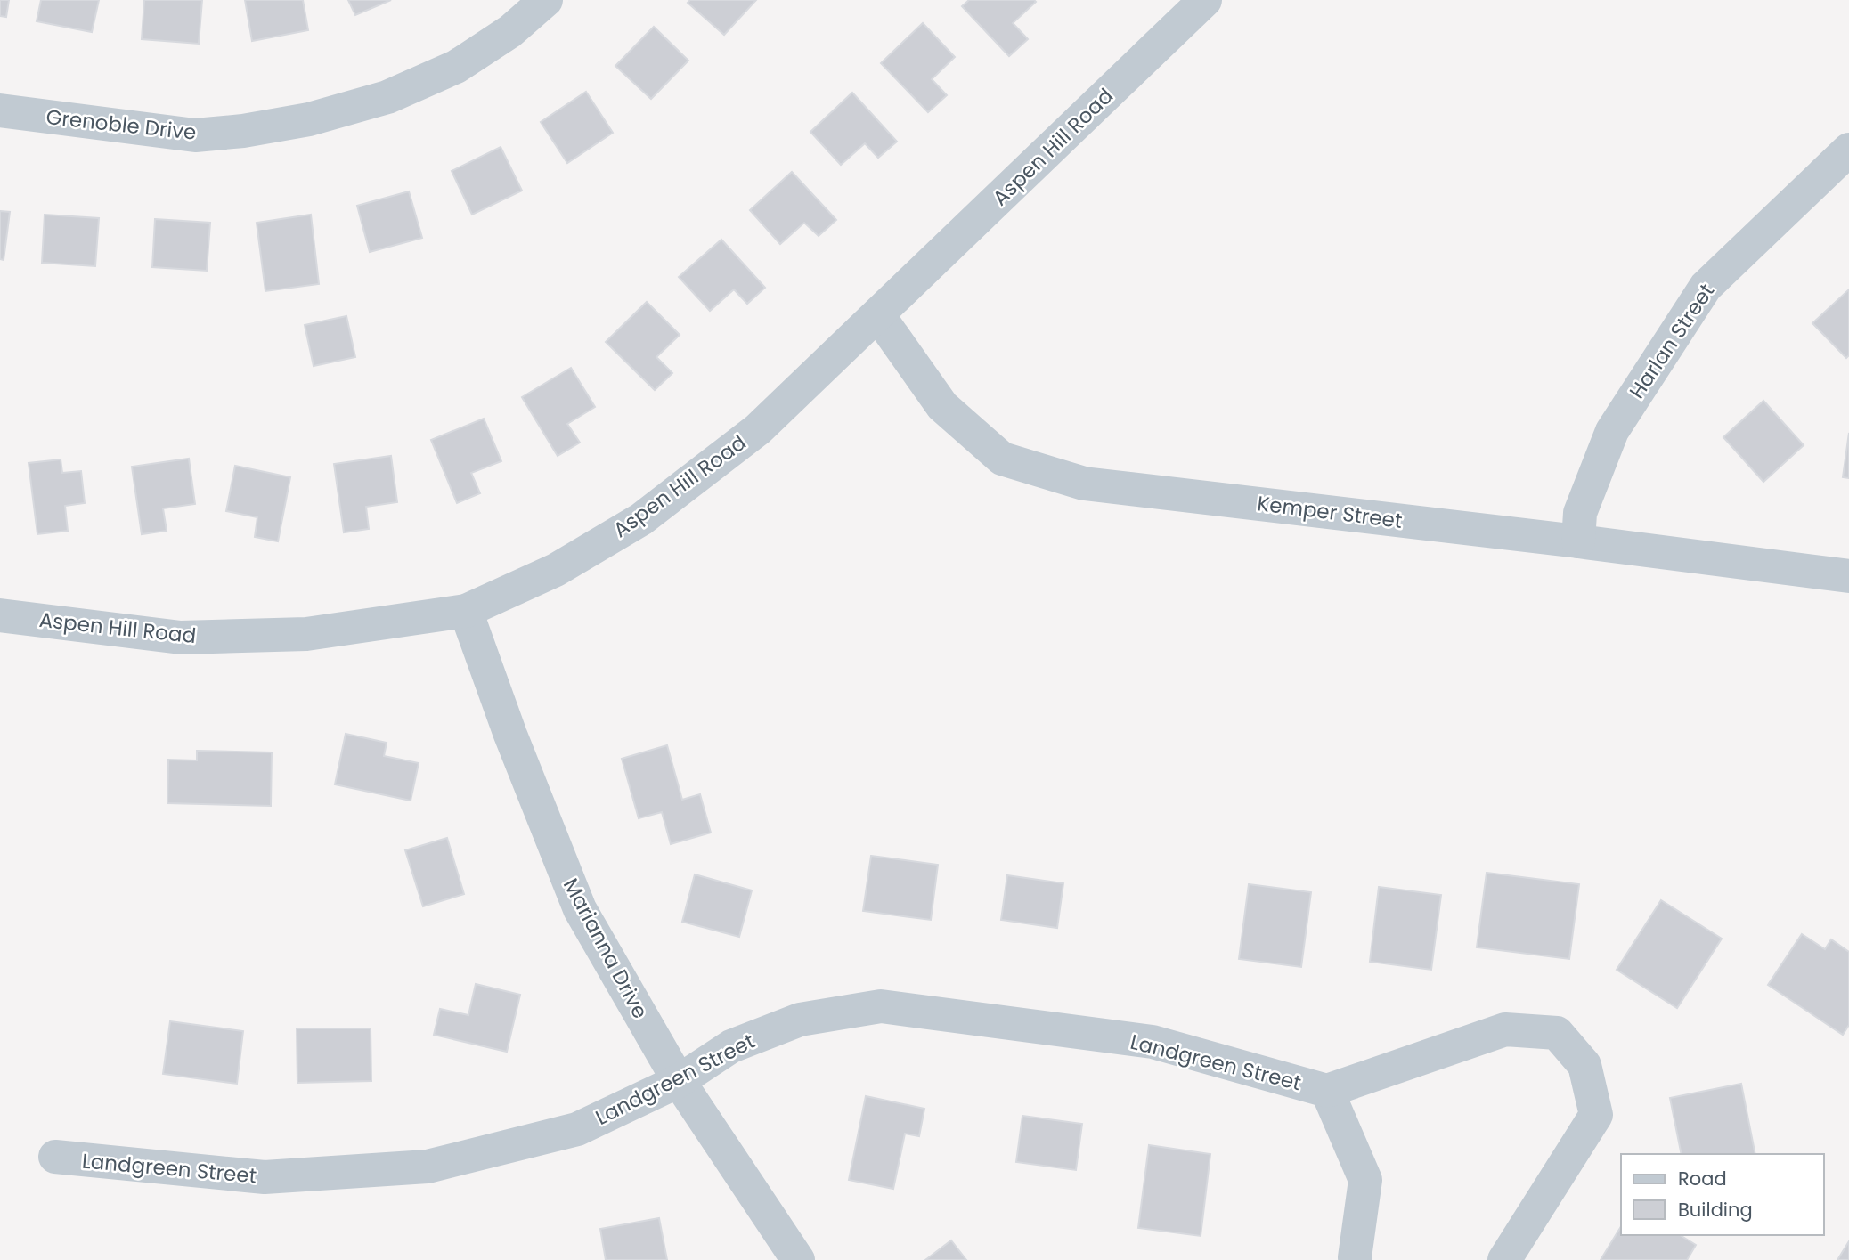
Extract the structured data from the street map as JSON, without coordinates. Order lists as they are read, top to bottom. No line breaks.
{"streets":{"street":["Grenoble Drive","Aspen Hill Road","Harlan Street","Kemper Street","Marianna Drive","Landgreen Street"]},"crossings":[["Aspen Hill Road","Kemper Street"],["Aspen Hill Road","Marianna Drive"],["Harlan Street","Kemper Street"],["Marianna Drive","Landgreen Street"]],"legend":["Road","Building"]}
